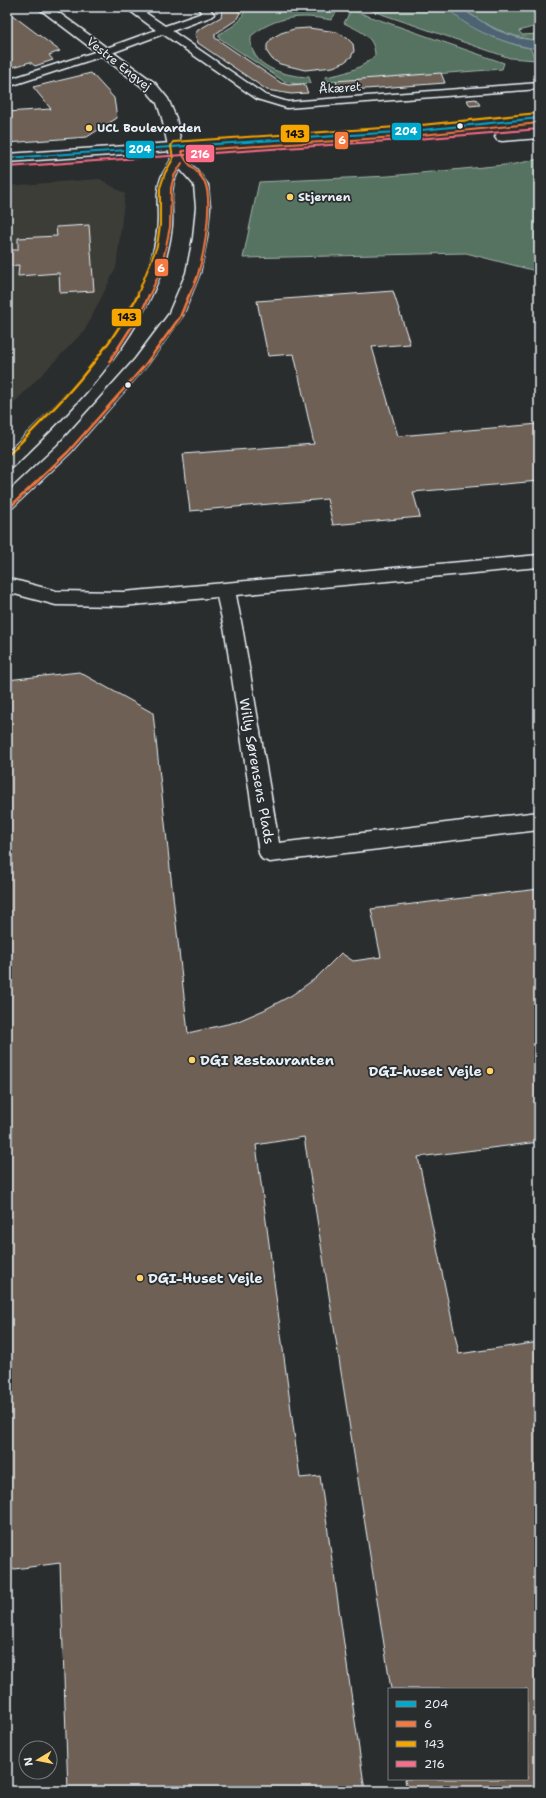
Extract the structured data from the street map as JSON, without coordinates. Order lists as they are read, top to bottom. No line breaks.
{"streets":{"street":["Vestre Engvej","Willy Sørensens Plads"],"lane":["Åkæret"]},"places":["UCL Boulevarden","Stjernen","DGI Restauranten","DGI-huset Vejle","DGI-Huset Vejle"],"lines":["transit line 143","transit line 204","transit line 6","transit line 216"],"legend":["204","6","143","216"],"north":"left"}
